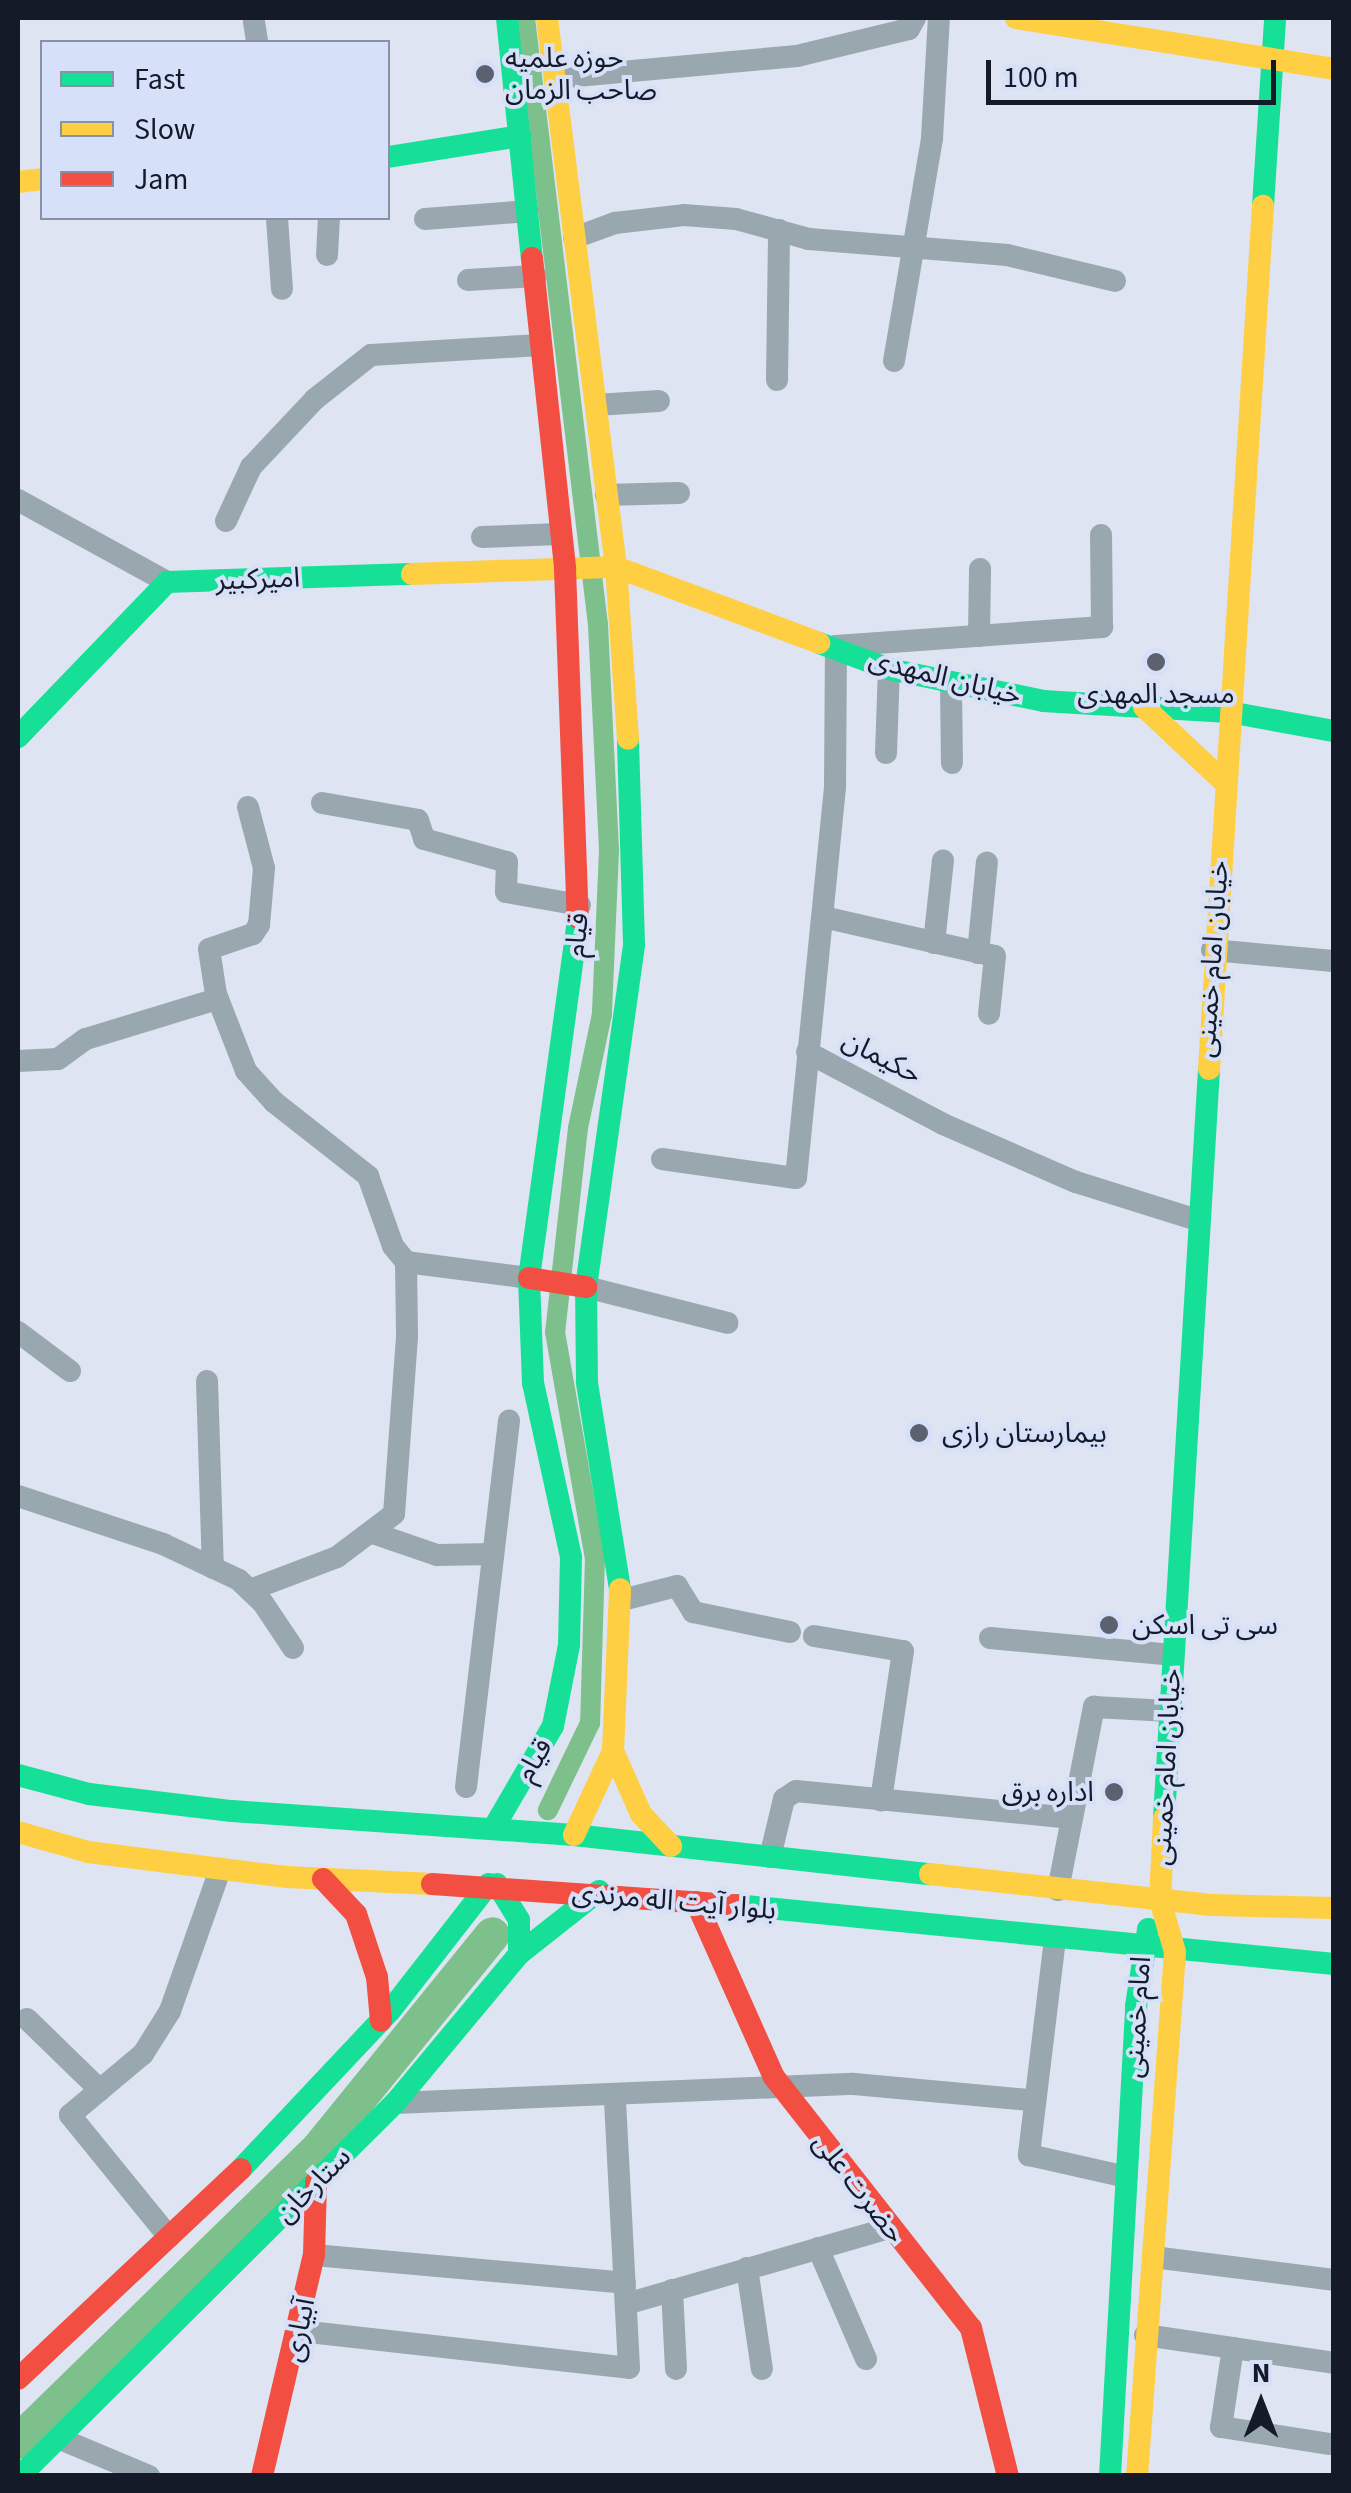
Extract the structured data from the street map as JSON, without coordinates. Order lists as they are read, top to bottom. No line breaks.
{"streets":{"street":["امیرکبیر","خیابان المهدی","قیام","خیابان امام خمینی","حکیمان","بلوار آیت اله مرندی","امام خمینی","ستارخان","حضرت علی","آبیاری"]},"crossings":[["امیرکبیر","خیابان المهدی"],["امیرکبیر","قیام"],["خیابان المهدی","قیام"],["خیابان المهدی","خیابان امام خمینی"],["خیابان المهدی","حکیمان"],["قیام","بلوار آیت اله مرندی"],["خیابان امام خمینی","حکیمان"],["خیابان امام خمینی","بلوار آیت اله مرندی"],["خیابان امام خمینی","امام خمینی"],["بلوار آیت اله مرندی","امام خمینی"],["بلوار آیت اله مرندی","ستارخان"],["بلوار آیت اله مرندی","حضرت علی"],["ستارخان","آبیاری"]],"places":["حوزه علمیه صاحب الزمان","مسجد المهدی","بیمارستان رازی","سی تی اسکن","اداره برق"],"legend":["Fast","Slow","Jam"],"scale_bar":"100 m","north":"top"}
